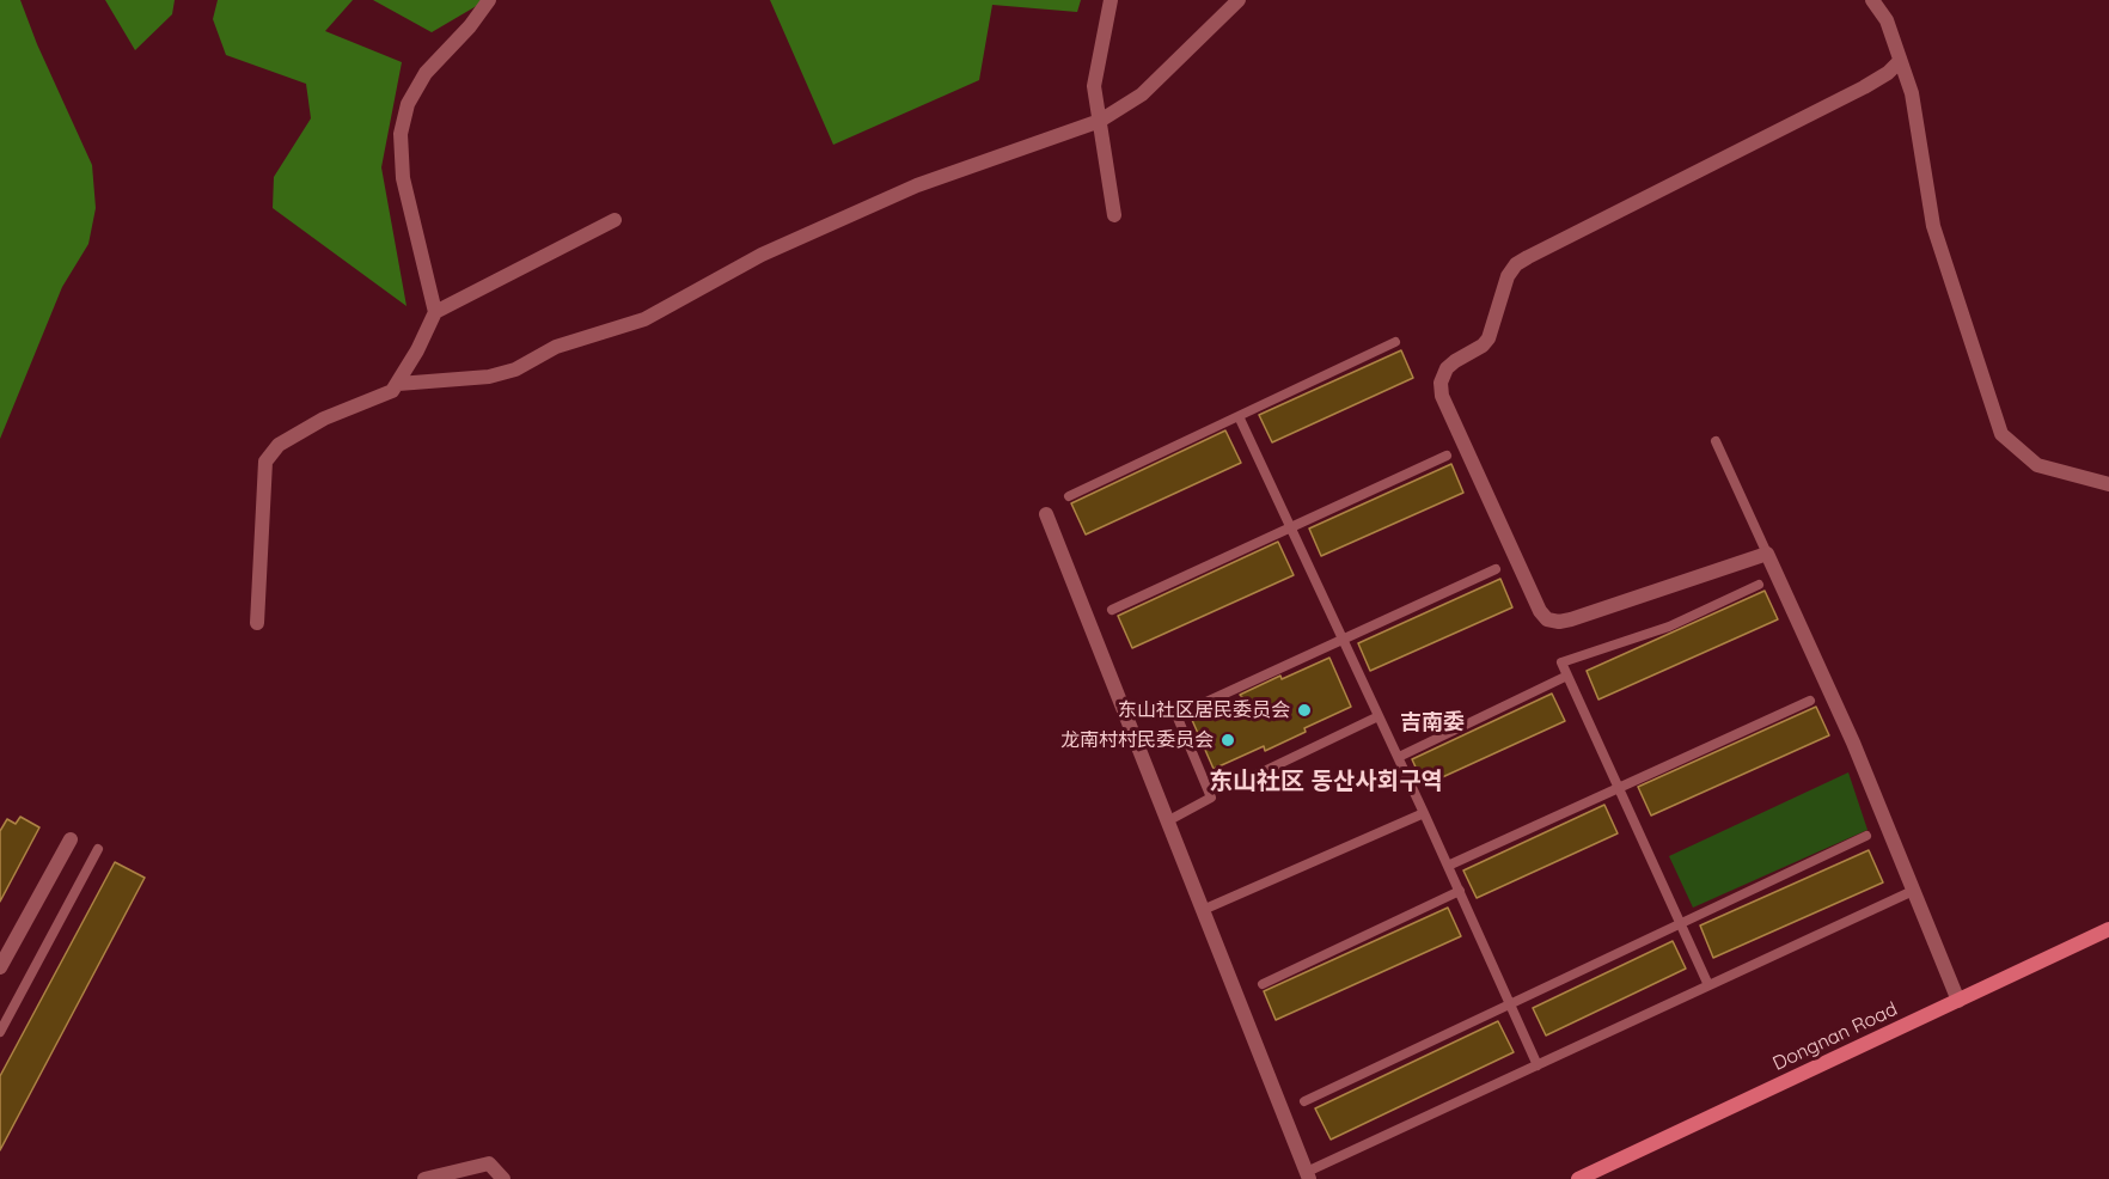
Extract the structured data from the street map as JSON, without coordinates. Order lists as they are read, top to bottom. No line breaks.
{"streets":{"main road":["Dongnan Road"]},"districts":["吉南委","东山社区 동산사회구역"],"places":["东山社区居民委员会","龙南村村民委员会"]}
